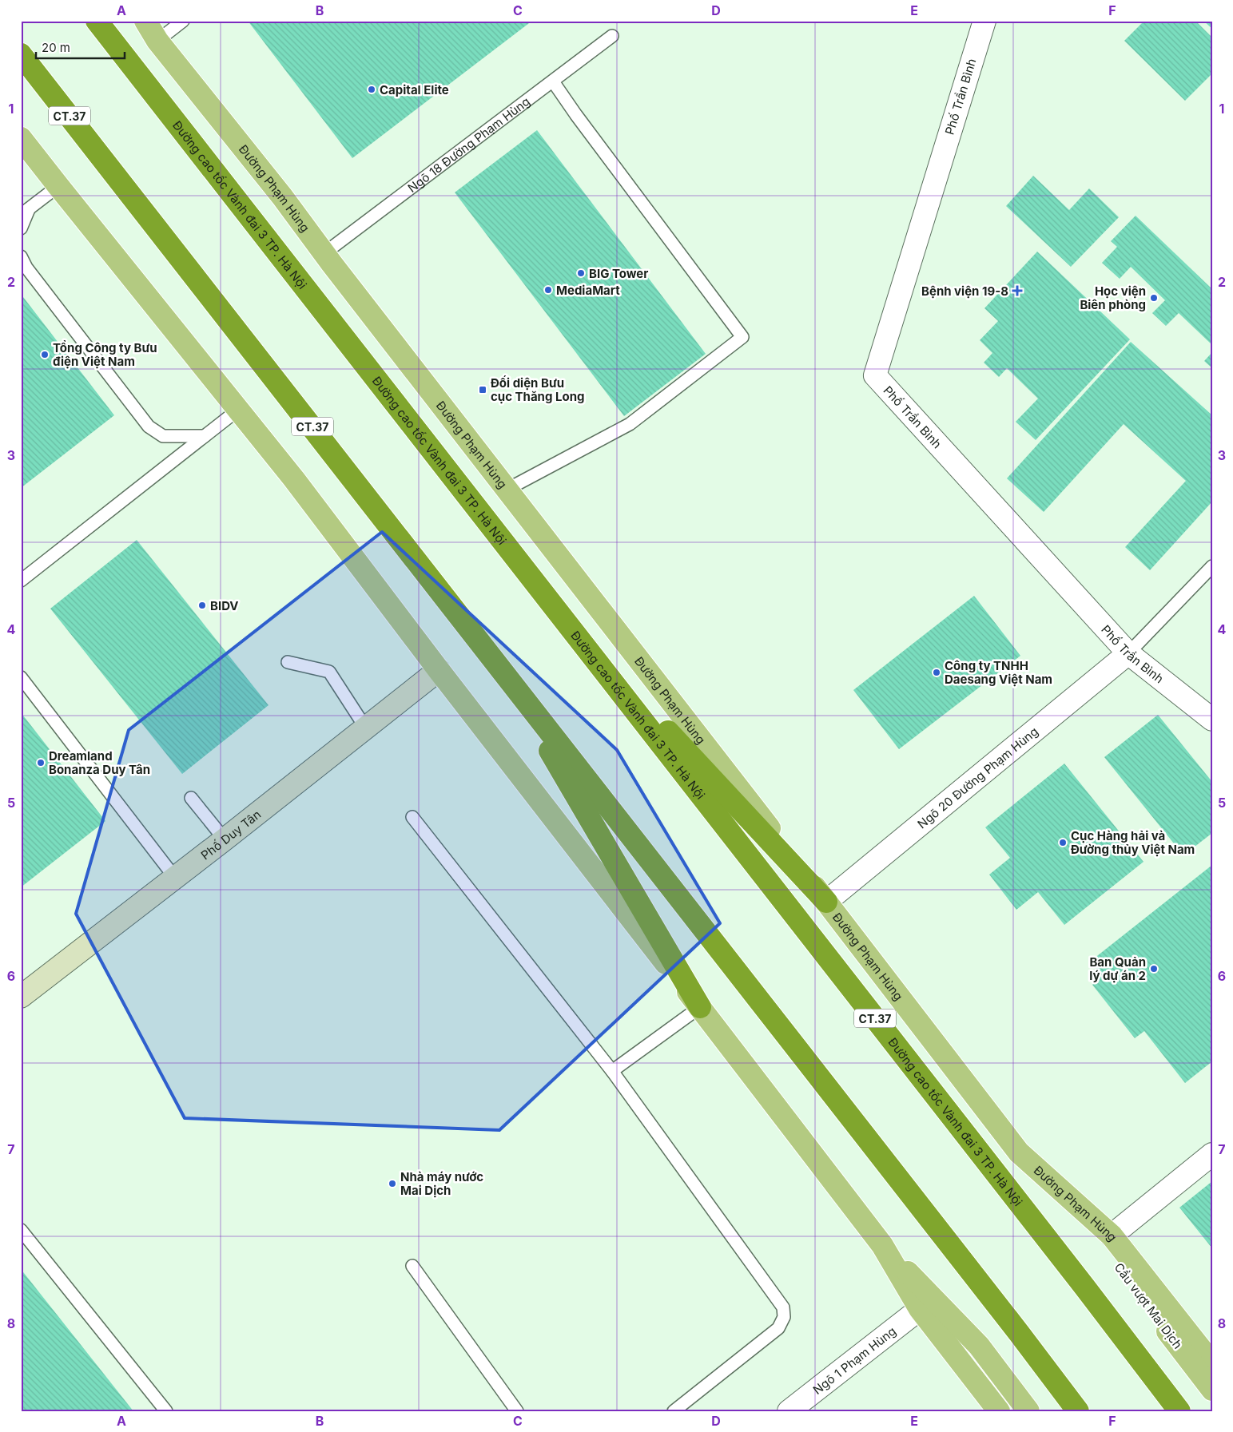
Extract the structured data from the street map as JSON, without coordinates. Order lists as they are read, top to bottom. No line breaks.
{"streets":{"highway":["CT.37","Đường cao tốc Vành đai 3 TP. Hà Nội"],"main road":["Đường Phạm Hùng","Cầu vượt Mai Dịch"],"street":["Phố Trần Bình","Ngõ 20 Đường Phạm Hùng","Phố Duy Tân","Ngõ 1 Phạm Hùng"],"lane":["Ngõ 18 Đường Phạm Hùng"]},"crossings":[["Phố Trần Bình","Ngõ 20 Đường Phạm Hùng"],["Ngõ 18 Đường Phạm Hùng","Đường Phạm Hùng"],["Đường Phạm Hùng","Ngõ 20 Đường Phạm Hùng"],["Đường Phạm Hùng","Cầu vượt Mai Dịch"]],"places":{"other":["Capital Elite","BIG Tower","MediaMart","Học viện Biên phòng","Tổng Công ty Bưu điện Việt Nam","BIDV","Công ty TNHH Daesang Việt Nam","Dreamland Bonanza Duy Tân","Cục Hàng hải và Đường thủy Việt Nam","Ban Quản lý dự án 2","Nhà máy nước Mai Dịch"],"health":["Bệnh viện 19-8"],"transit":["Đối diện Bưu cục Thăng Long"]},"scale_bar":"20 m","grid":{"columns":["A","B","C","D","E","F"],"rows":["1","2","3","4","5","6","7","8"]}}
